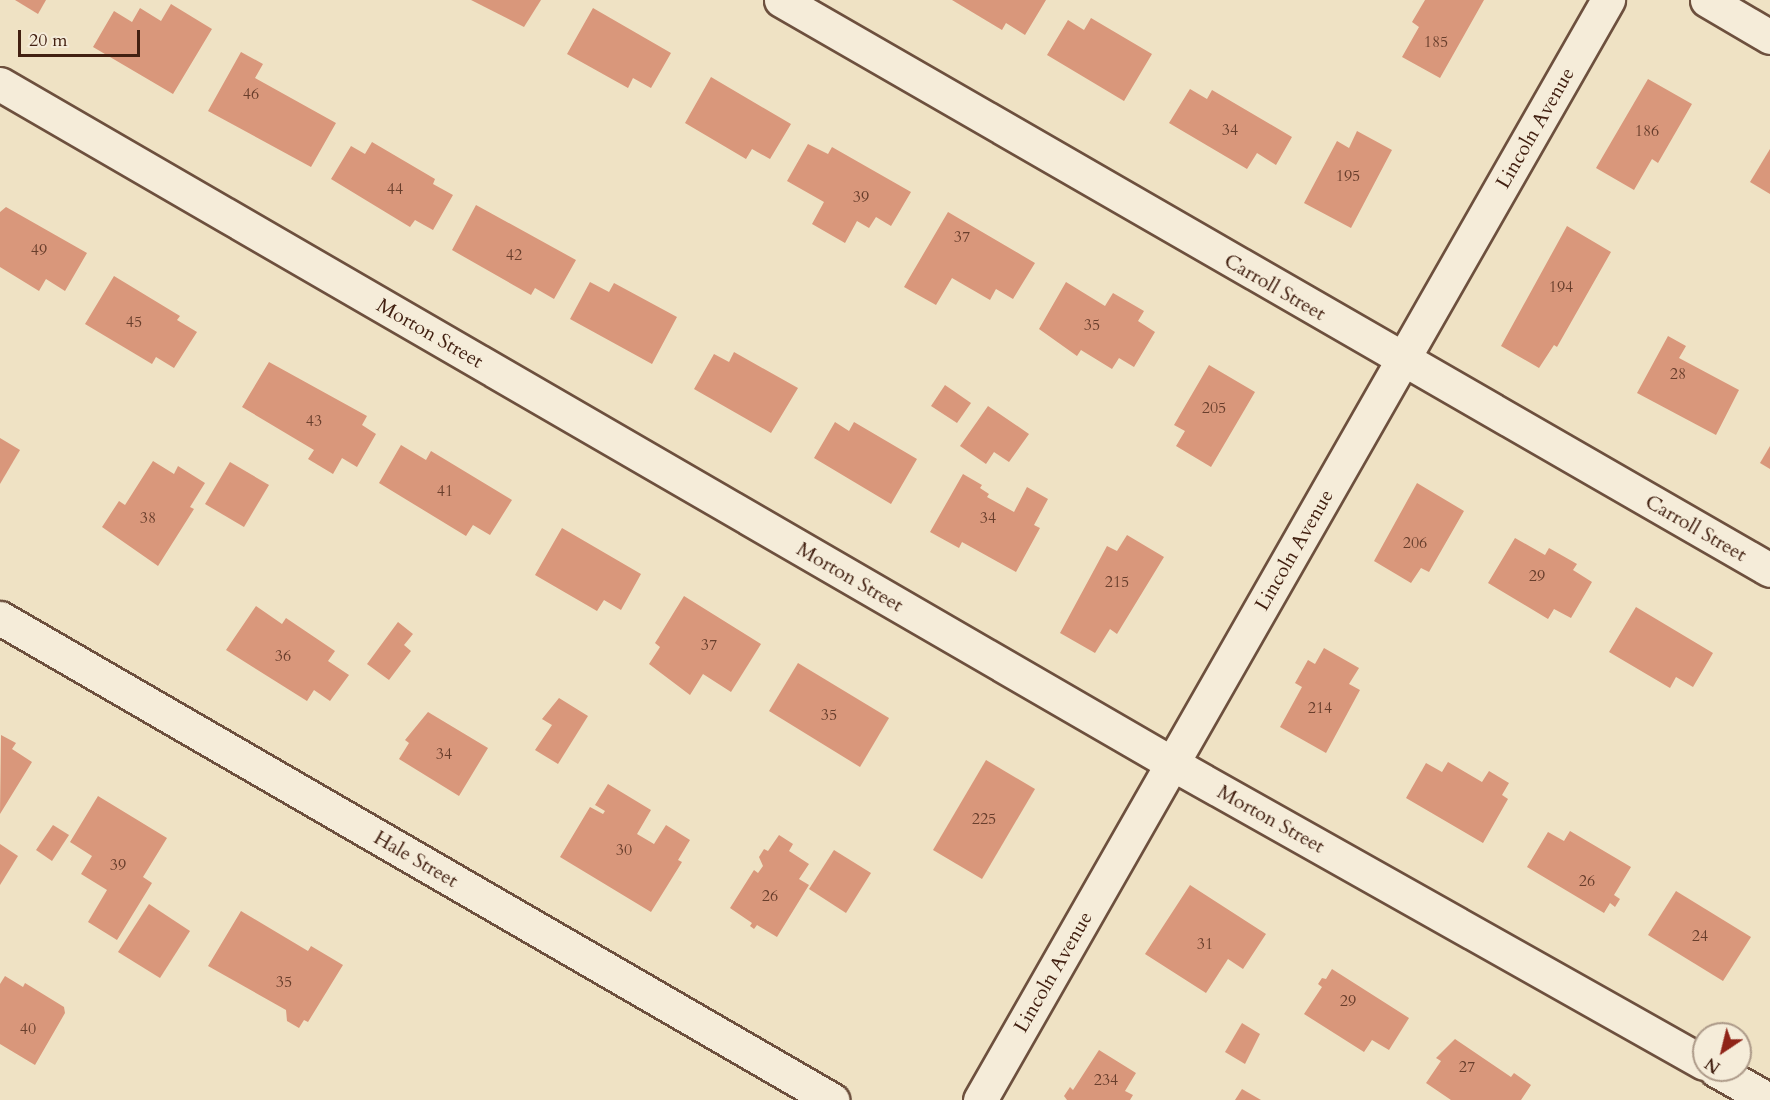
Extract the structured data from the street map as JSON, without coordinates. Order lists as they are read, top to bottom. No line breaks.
{"streets":{"street":["Lincoln Avenue","Carroll Street","Morton Street","Hale Street"]},"crossings":[["Lincoln Avenue","Carroll Street"],["Lincoln Avenue","Morton Street"]],"house_numbers":["185","46","34","186","195","44","39","37","49","42","194","45","35","28","205","43","41","38","34","206","29","215","37","36","214","35","34","225","30","39","26","26","24","31","35","29","40","27","234"],"scale_bar":"20 m","north":"bottom left"}
